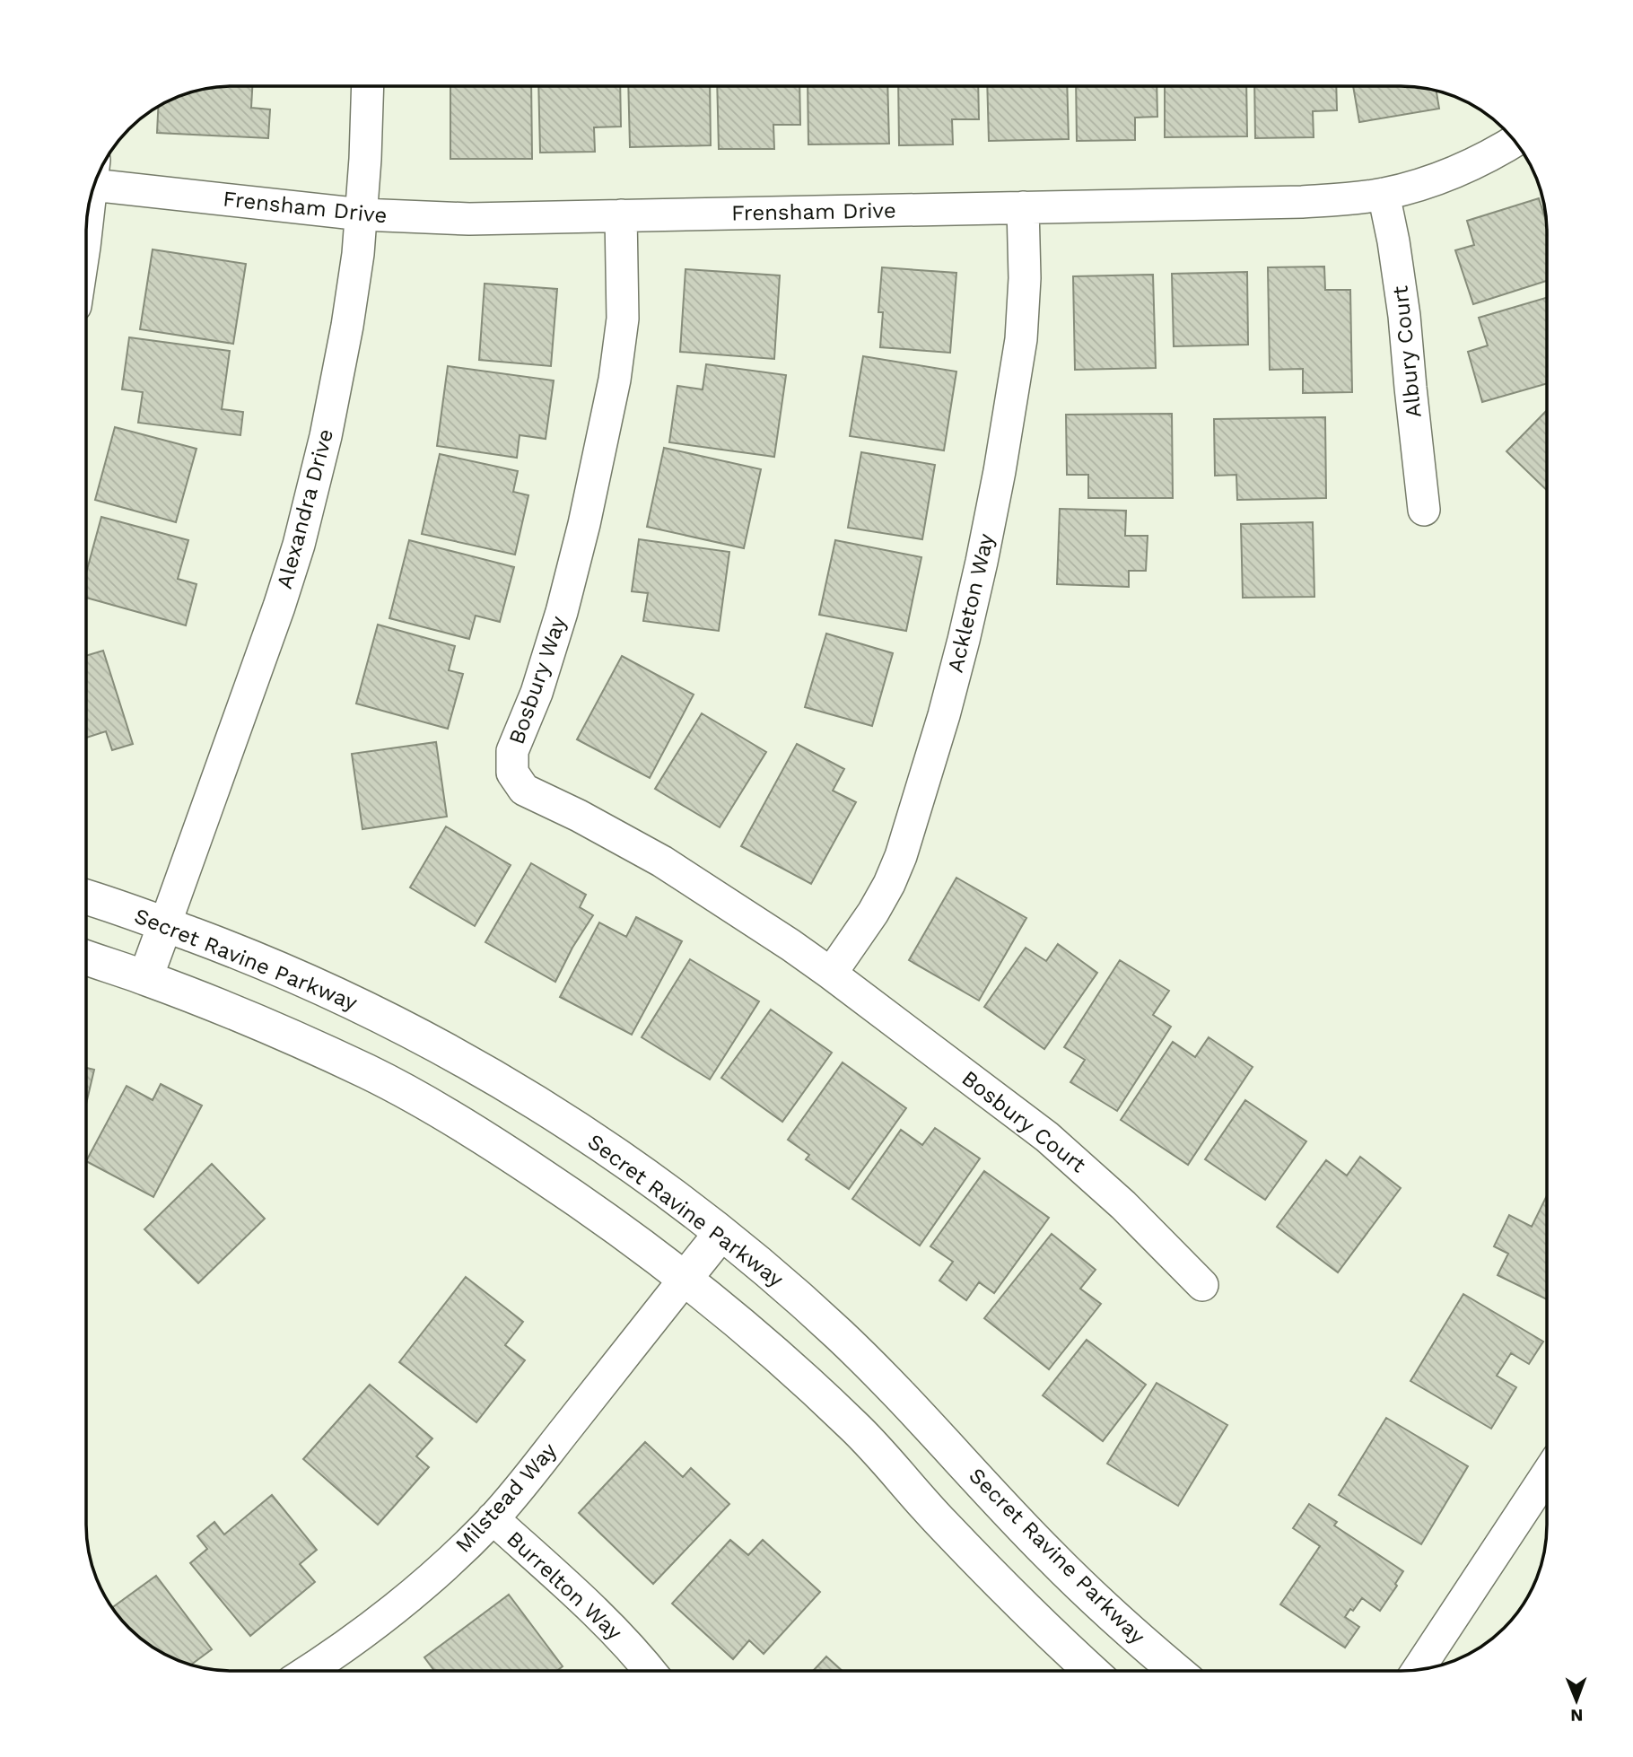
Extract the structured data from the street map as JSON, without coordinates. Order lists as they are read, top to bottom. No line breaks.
{"streets":{"main road":["Secret Ravine Parkway"],"street":["Frensham Drive","Albury Court","Alexandra Drive","Ackleton Way","Bosbury Way","Bosbury Court","Milstead Way","Burrelton Way"]},"crossings":[["Frensham Drive","Albury Court"],["Frensham Drive","Alexandra Drive"],["Frensham Drive","Ackleton Way"],["Frensham Drive","Bosbury Way"],["Alexandra Drive","Secret Ravine Parkway"],["Ackleton Way","Bosbury Way"],["Ackleton Way","Bosbury Court"],["Bosbury Way","Bosbury Court"],["Milstead Way","Burrelton Way"]],"north":"bottom"}
